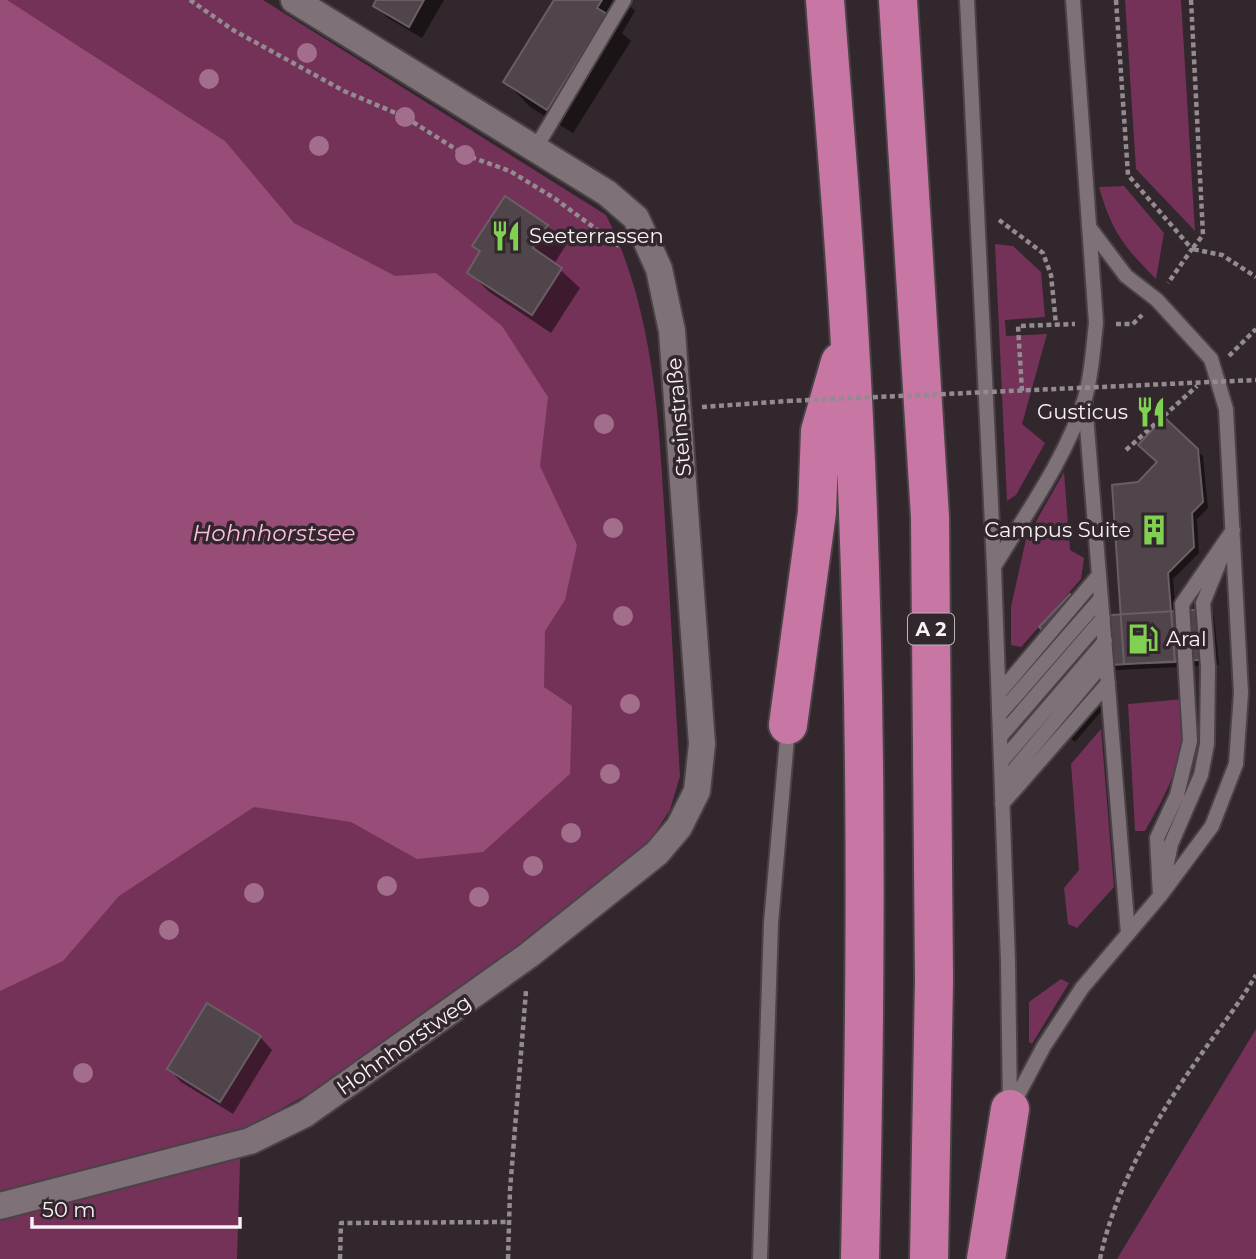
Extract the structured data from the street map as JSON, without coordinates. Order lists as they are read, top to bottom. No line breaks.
{"streets":{"highway":["A 2"],"street":["Steinstraße","Hohnhorstweg"]},"crossings":[["Steinstraße","Hohnhorstweg"]],"water":["Hohnhorstsee"],"places":{"restaurant":["Seeterrassen","Gusticus"],"building":["Campus Suite"],"fuel station":["Aral"]},"scale_bar":"50 m"}
